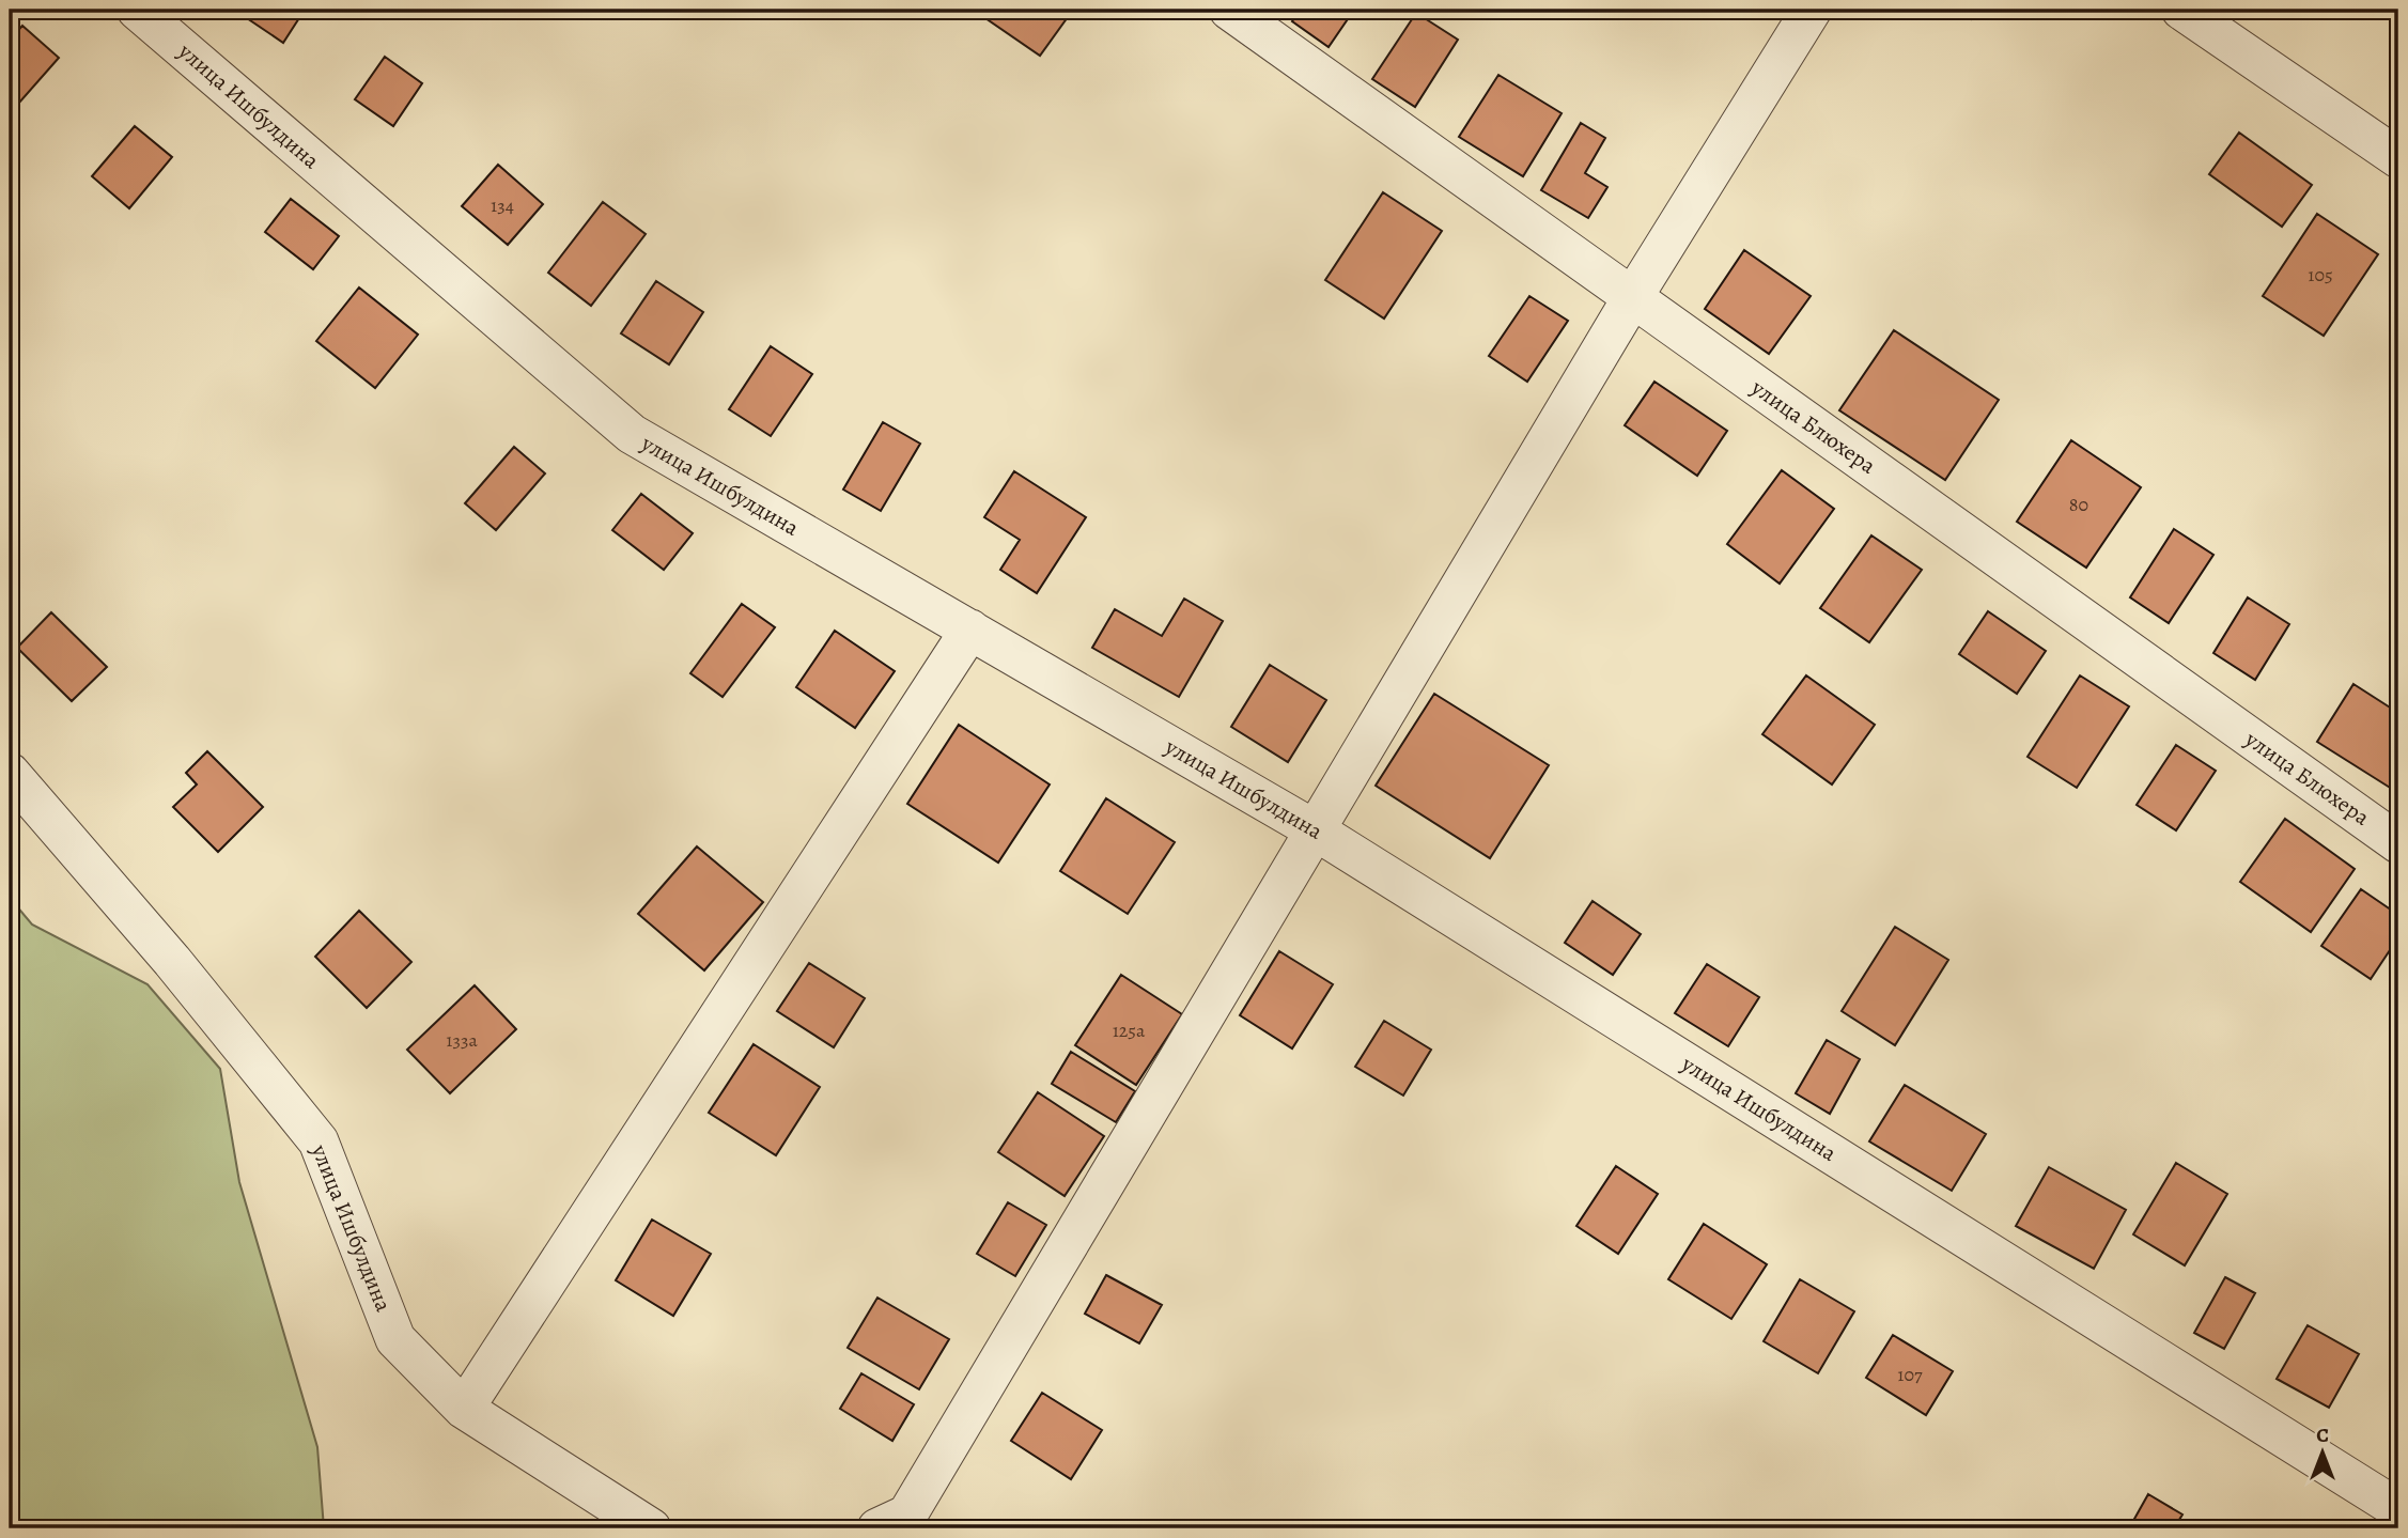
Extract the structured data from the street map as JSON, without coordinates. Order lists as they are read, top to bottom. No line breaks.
{"streets":{"street":["улица Ишбулдина","улица Блюхера"]},"house_numbers":["134","105","80","125а","133а","107"],"north":"top"}
